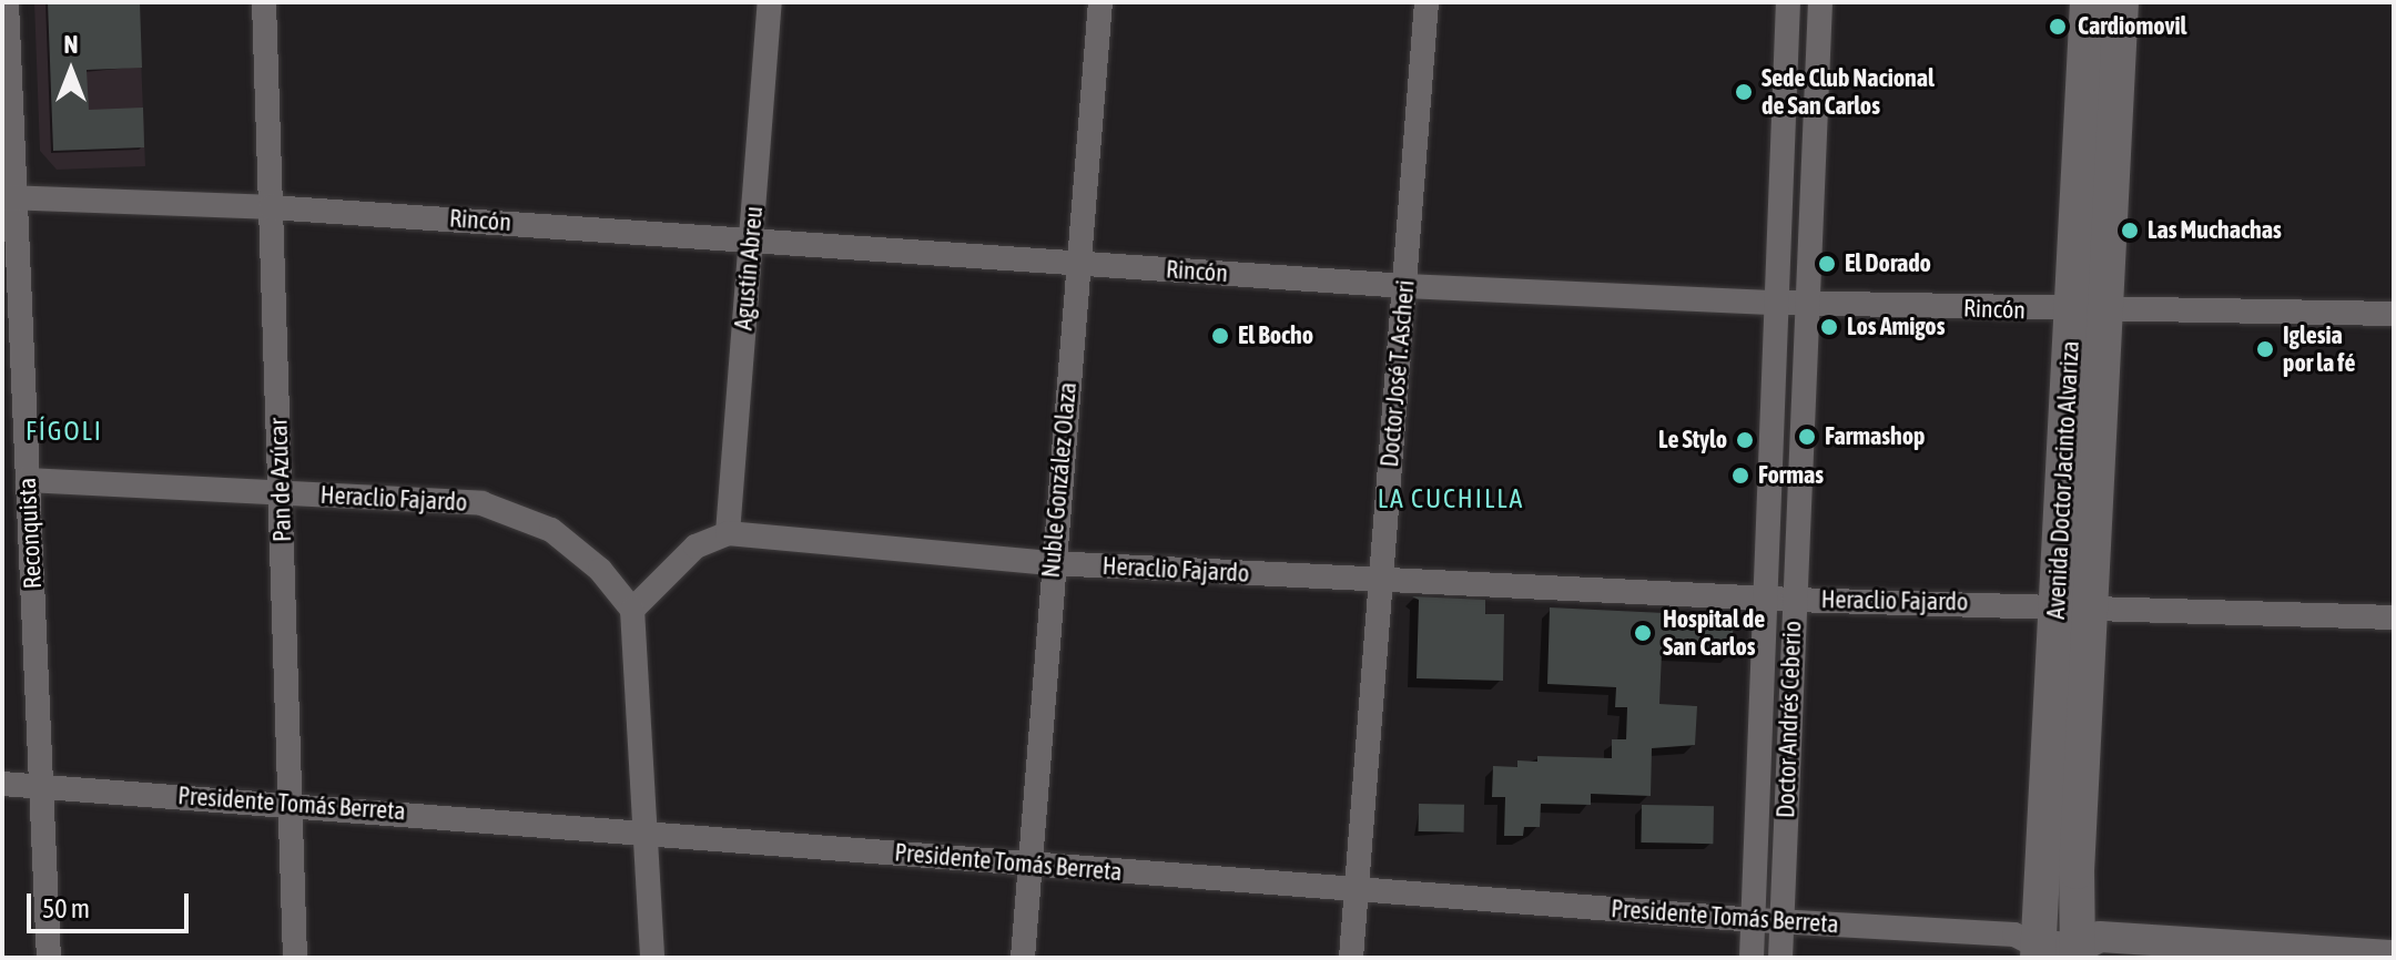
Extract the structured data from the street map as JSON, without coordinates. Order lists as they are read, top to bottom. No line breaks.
{"streets":{"main road":["Avenida Doctor Jacinto Alvariza"],"street":["Rincón","Agustín Abreu","Doctor José T. Ascheri","Pan de Azúcar","Nuble González Olaza","Heraclio Fajardo","Reconquista","Doctor Andrés Ceberio","Presidente Tomás Berreta"]},"crossings":[["Rincón","Agustín Abreu"],["Rincón","Doctor José T. Ascheri"],["Rincón","Pan de Azúcar"],["Rincón","Nuble González Olaza"],["Rincón","Avenida Doctor Jacinto Alvariza"],["Rincón","Reconquista"],["Rincón","Doctor Andrés Ceberio"],["Agustín Abreu","Heraclio Fajardo"],["Doctor José T. Ascheri","Heraclio Fajardo"],["Doctor José T. Ascheri","Presidente Tomás Berreta"],["Pan de Azúcar","Heraclio Fajardo"],["Pan de Azúcar","Presidente Tomás Berreta"],["Nuble González Olaza","Heraclio Fajardo"],["Nuble González Olaza","Presidente Tomás Berreta"],["Avenida Doctor Jacinto Alvariza","Heraclio Fajardo"],["Avenida Doctor Jacinto Alvariza","Presidente Tomás Berreta"],["Heraclio Fajardo","Reconquista"],["Heraclio Fajardo","Doctor Andrés Ceberio"],["Reconquista","Presidente Tomás Berreta"],["Doctor Andrés Ceberio","Presidente Tomás Berreta"]],"districts":["FÍGOLI","LA CUCHILLA"],"places":["Cardiomovil","Sede Club Nacional de San Carlos","Las Muchachas","El Dorado","Los Amigos","El Bocho","Iglesia por la fé","Farmashop","Le Stylo","Formas","Hospital de San Carlos"],"scale_bar":"50 m","north":"top"}
